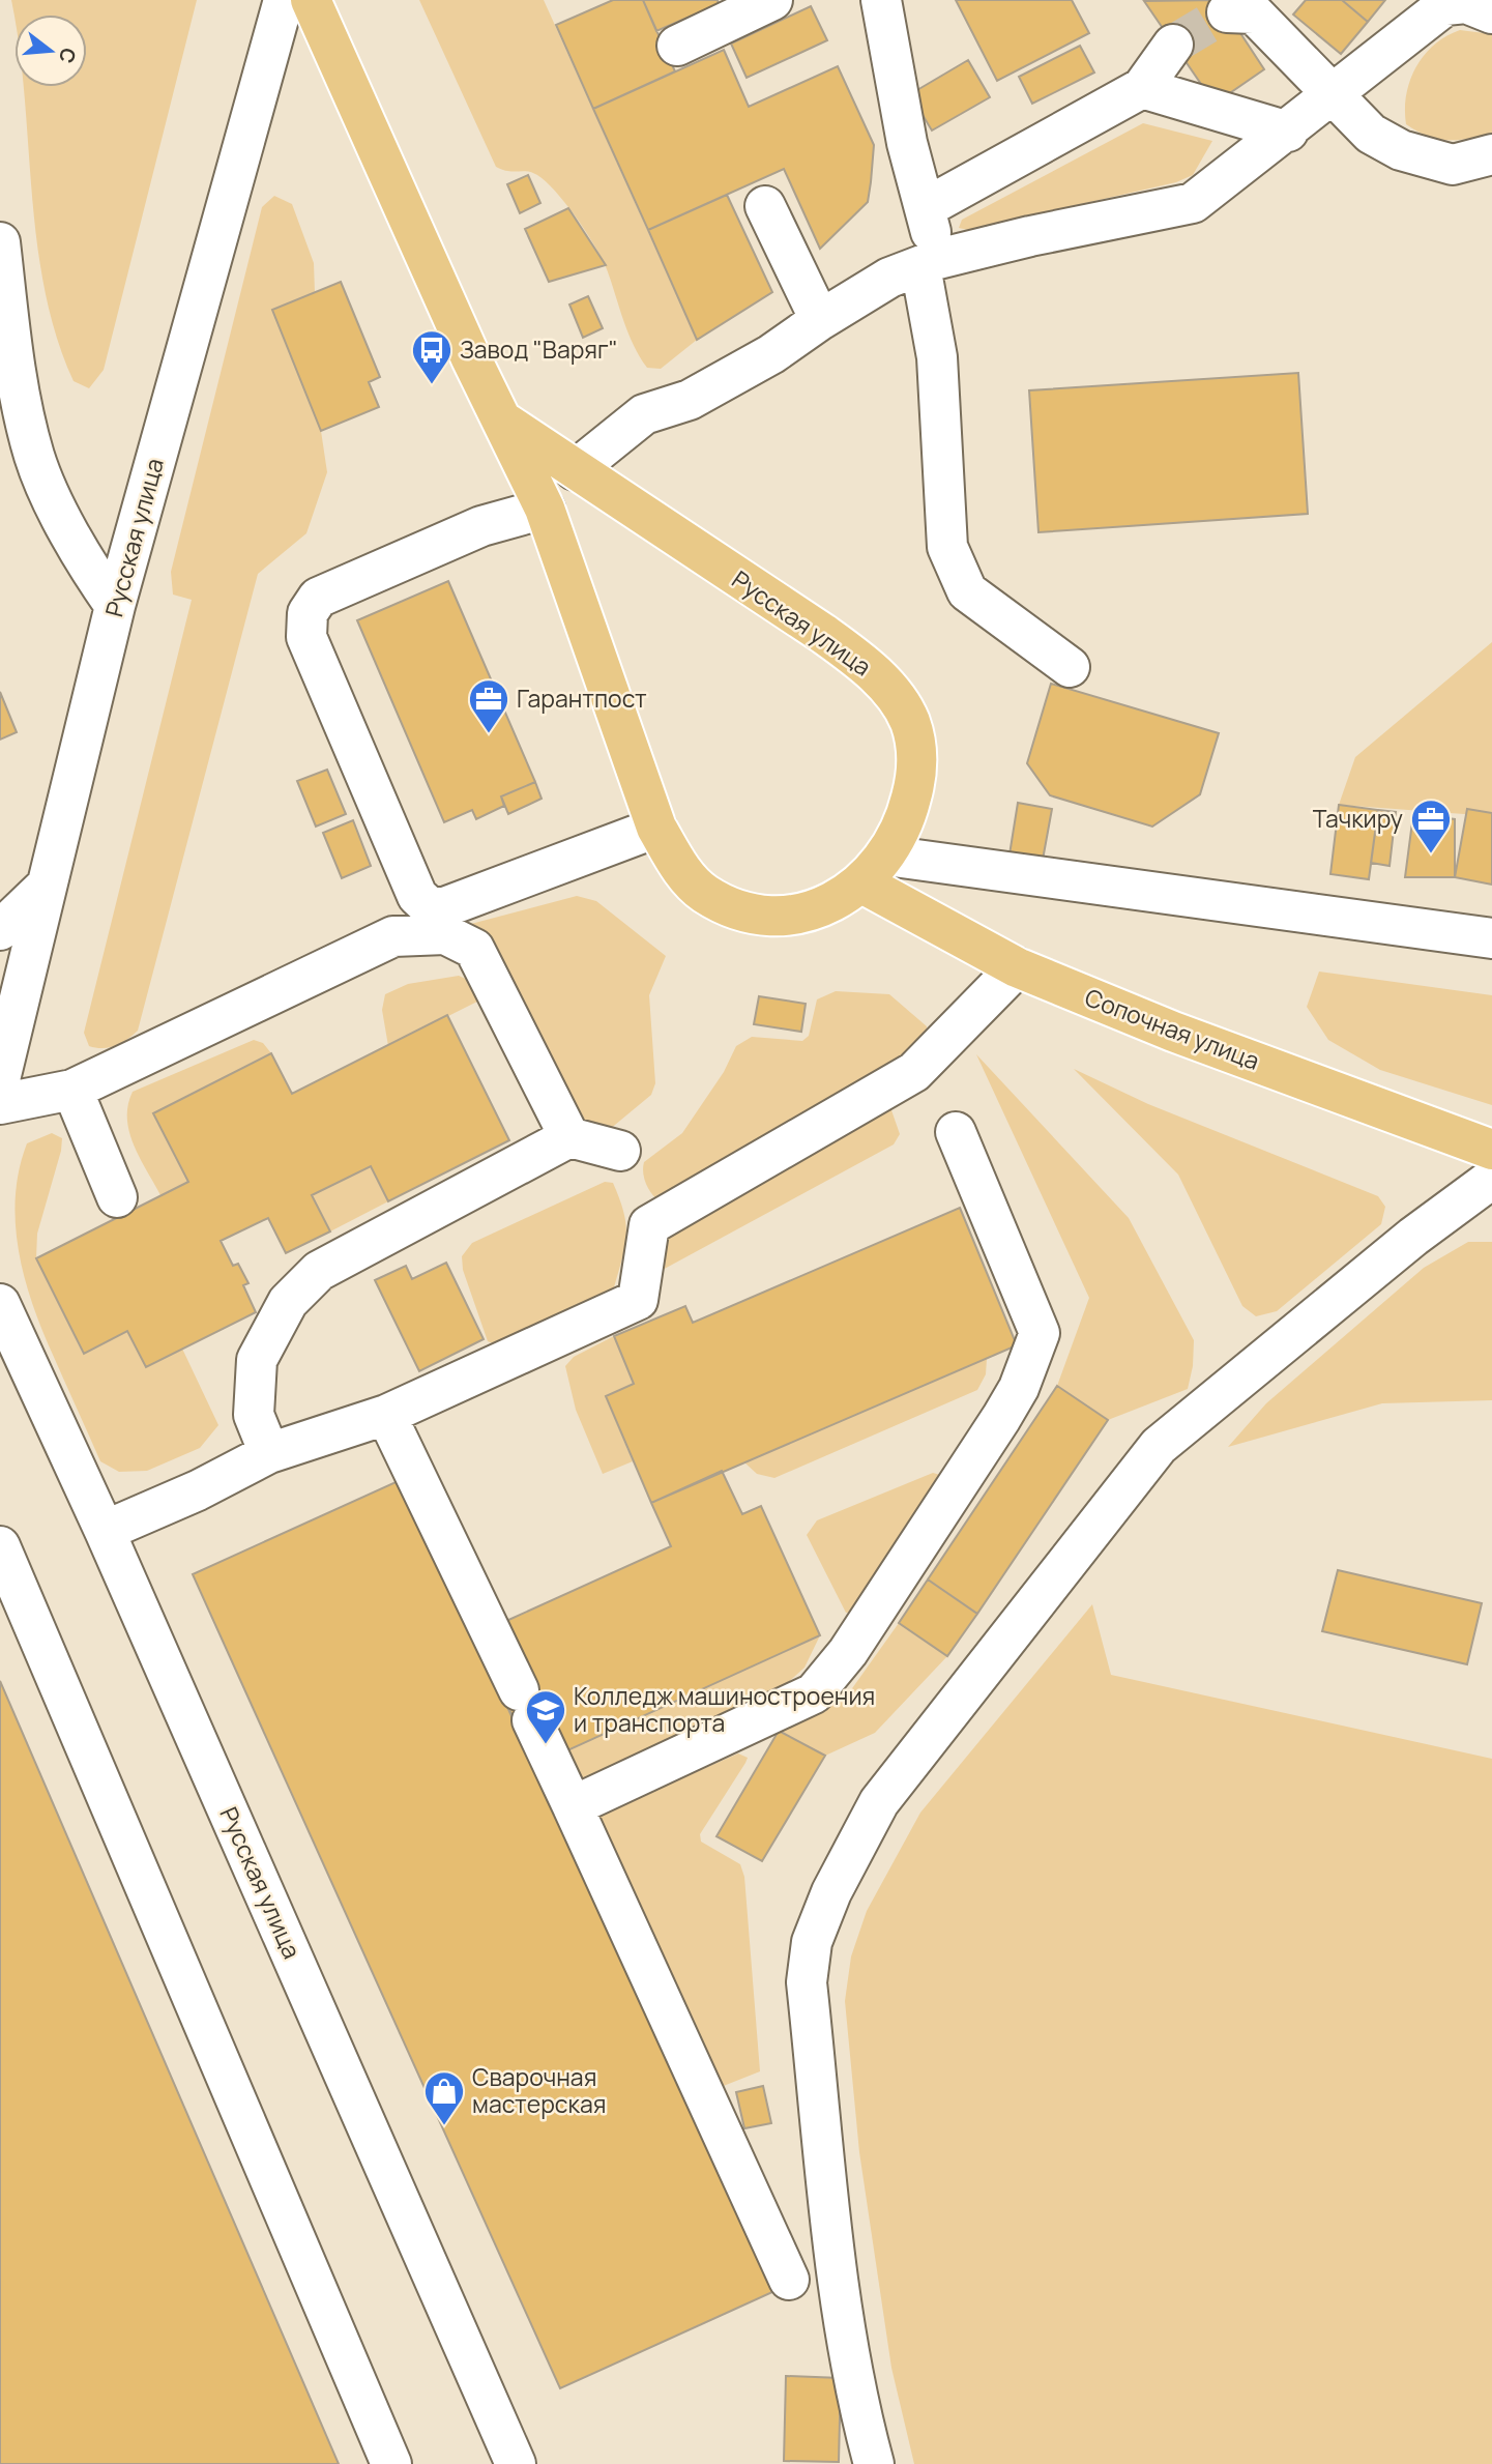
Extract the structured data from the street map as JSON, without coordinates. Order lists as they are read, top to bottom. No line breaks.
{"streets":{"main road":["Русская улица","Сопочная улица"]},"crossings":[["Русская улица","Сопочная улица"]],"places":{"bus stop":["Завод \"Варяг\""],"office":["Гарантпост","Тачкиру"],"school or university":["Колледж машиностроения и транспорта"],"shop":["Сварочная мастерская"]},"north":"right"}
